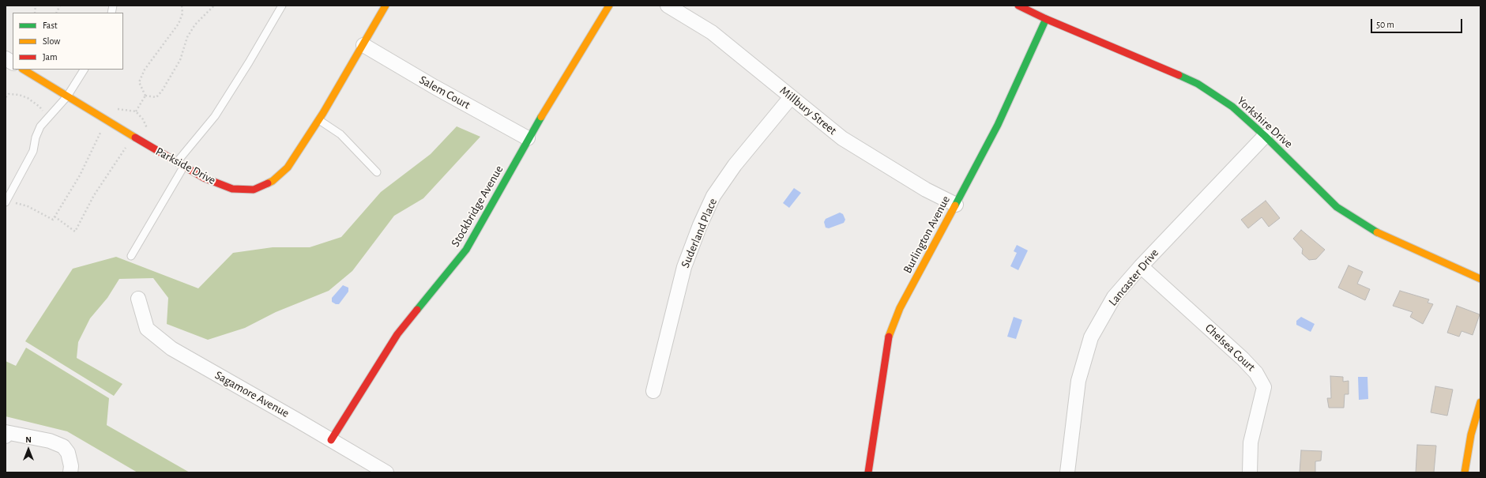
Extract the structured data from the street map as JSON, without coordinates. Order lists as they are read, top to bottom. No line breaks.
{"streets":{"street":["Salem Court","Millbury Street","Yorkshire Drive","Parkside Drive","Stockbridge Avenue","Suderland Place","Burlington Avenue","Lancaster Drive","Chelsea Court","Sagamore Avenue"]},"crossings":[["Salem Court","Parkside Drive"],["Salem Court","Stockbridge Avenue"],["Millbury Street","Suderland Place"],["Millbury Street","Burlington Avenue"],["Yorkshire Drive","Burlington Avenue"],["Yorkshire Drive","Lancaster Drive"],["Stockbridge Avenue","Sagamore Avenue"],["Lancaster Drive","Chelsea Court"]],"legend":["Fast","Slow","Jam"],"scale_bar":"50 m","north":"top"}
